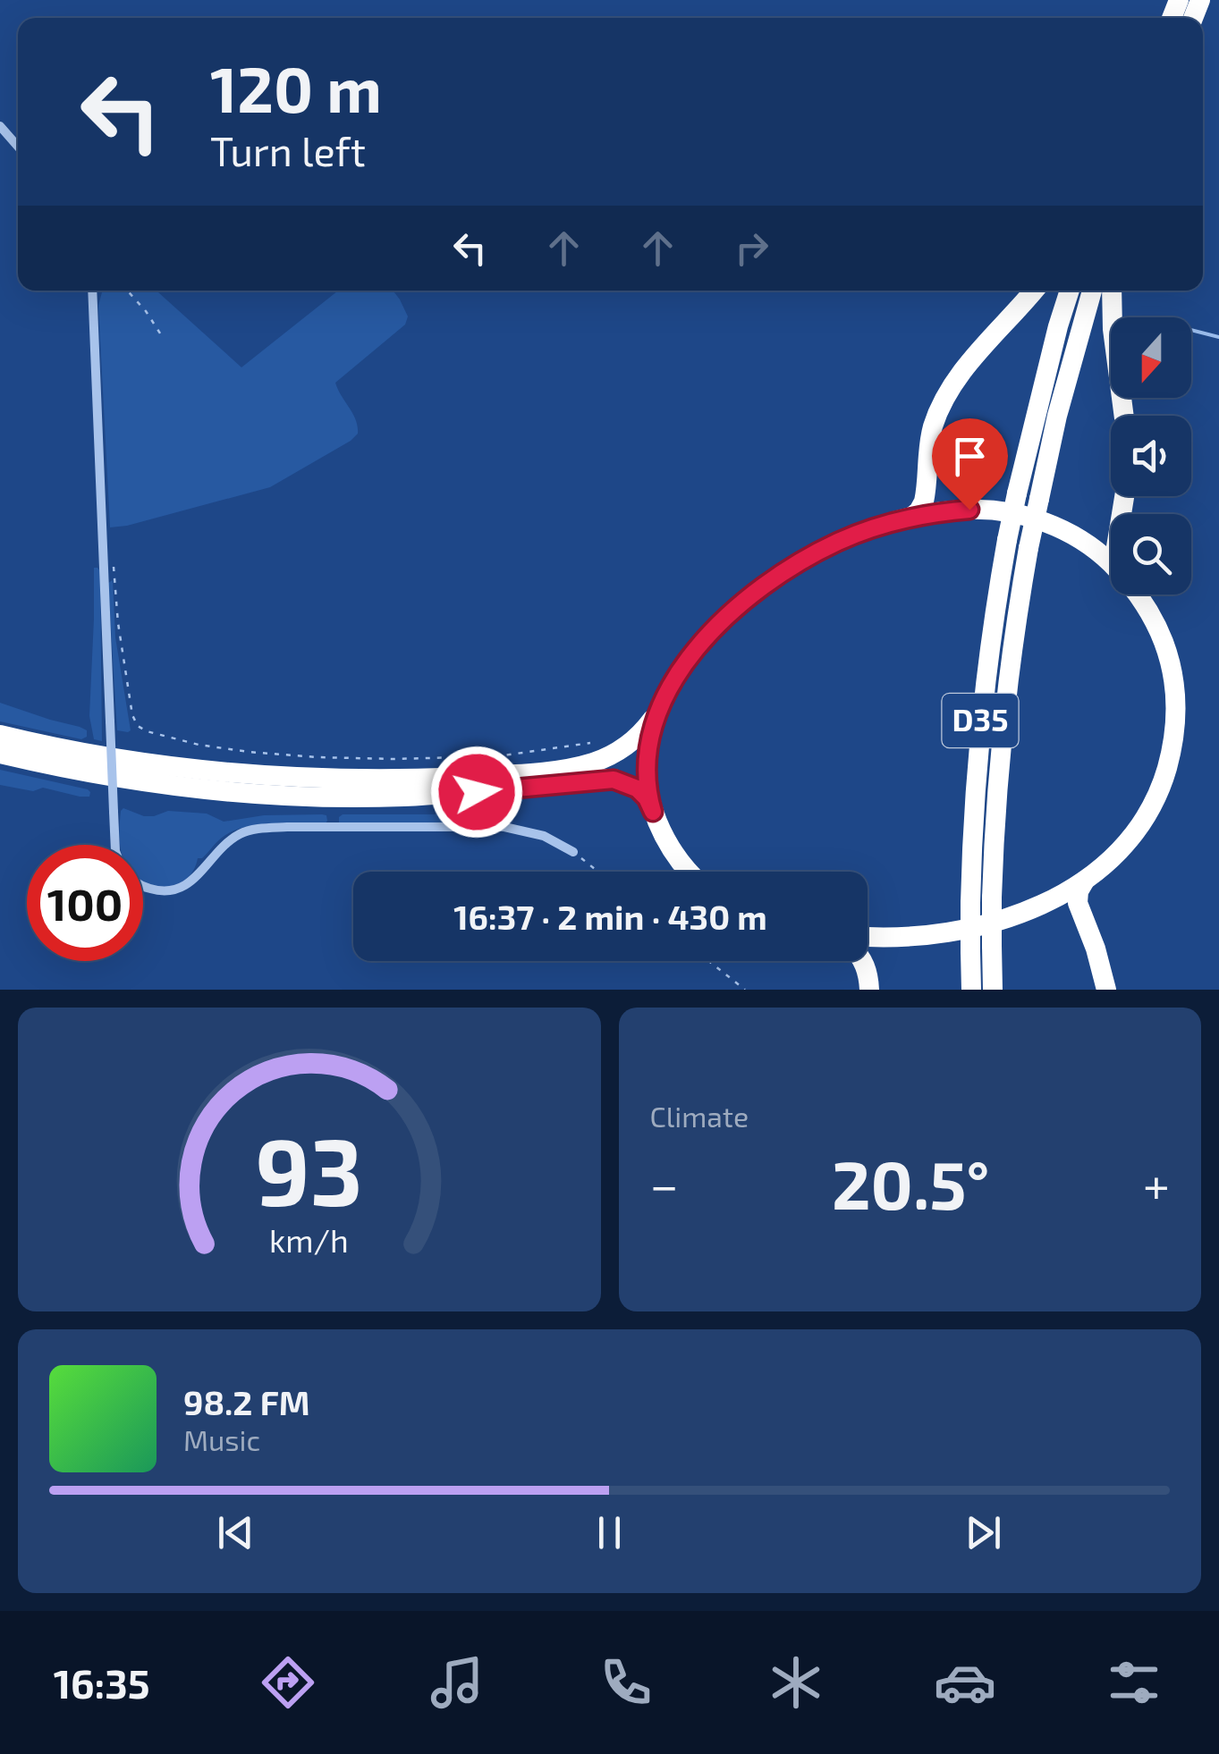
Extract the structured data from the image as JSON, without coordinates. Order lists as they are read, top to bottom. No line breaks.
{"streets":{"highway":["D35"]},"north":"bottom","page":{"turn":["120 m","Turn left"],"limit":"100","trip":"16:37 · 2 min · 430 m","tile":"Climate","heat":["−","20.5°","+"],"song":["98.2 FM","Music"],"tabs":"16:35","gauge":["93","km/h"]}}
